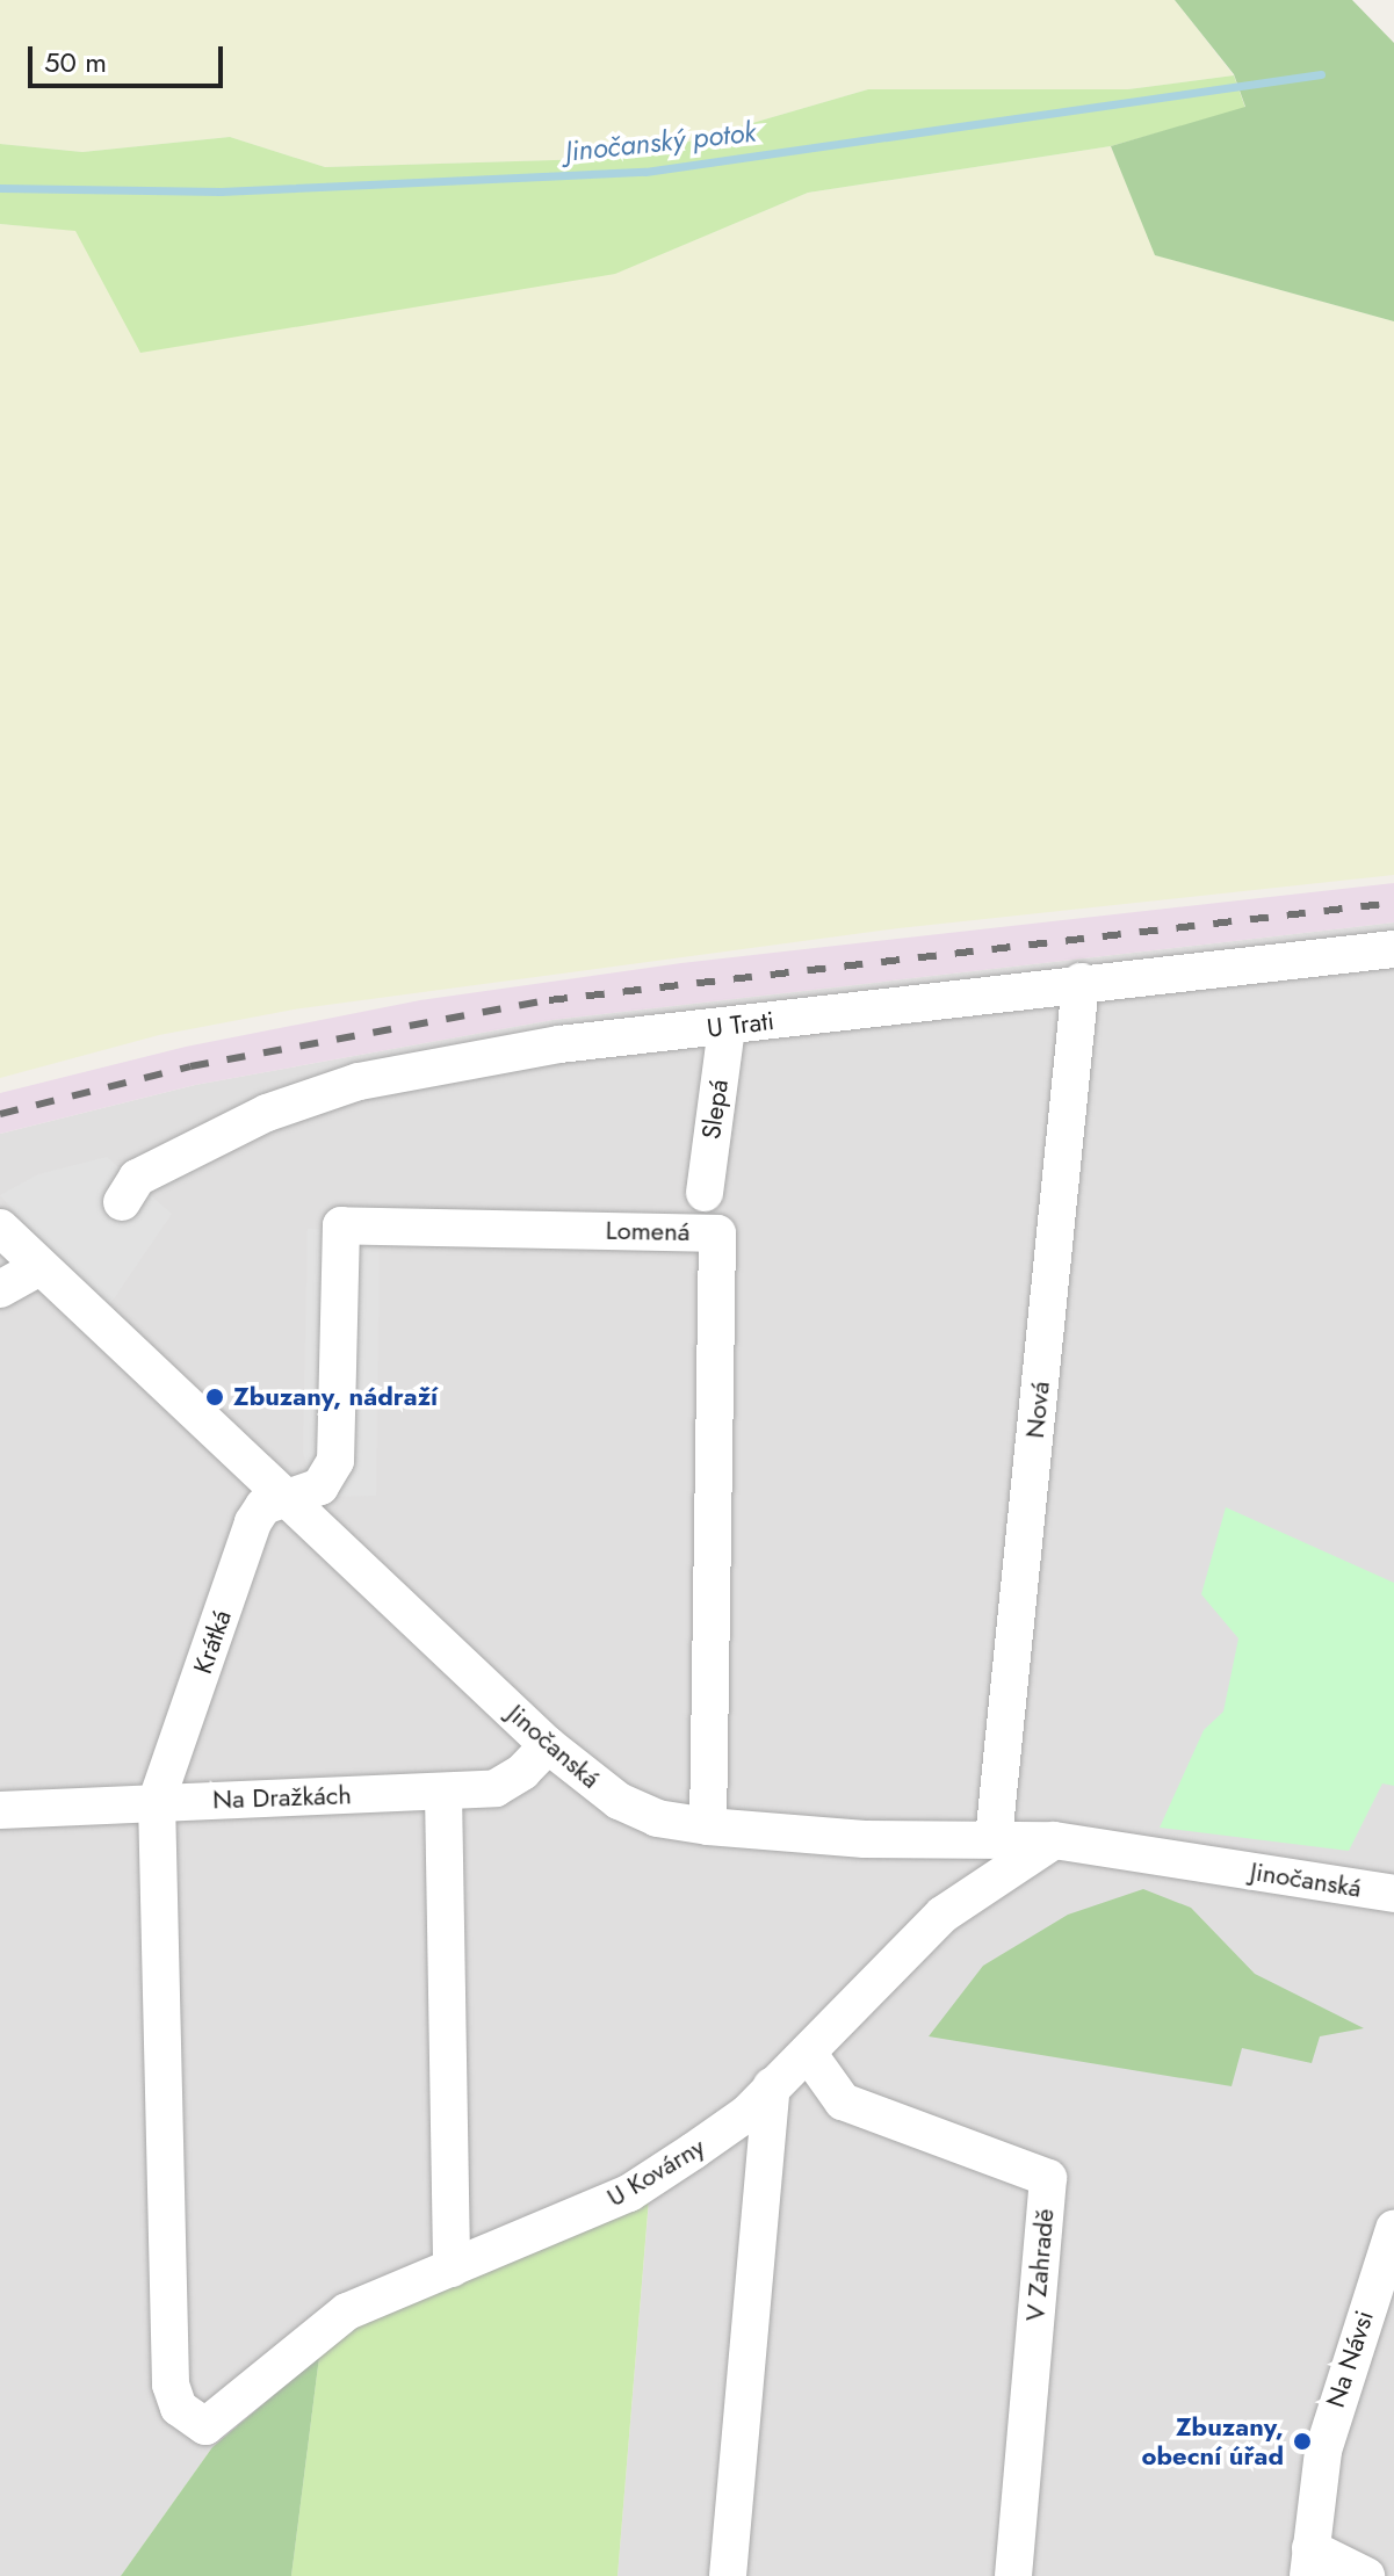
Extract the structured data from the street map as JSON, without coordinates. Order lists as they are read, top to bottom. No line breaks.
{"streets":{"street":["U Trati","Slepá","Lomená","Nová","Krátká","Jinočanská","Na Dražkách","U Kovárny","V Zahradě","Na Návsi"]},"crossings":[["U Trati","Slepá"],["U Trati","Nová"],["Lomená","Krátká"],["Lomená","Jinočanská"],["Nová","Jinočanská"],["Krátká","Jinočanská"],["Krátká","Na Dražkách"],["Krátká","U Kovárny"],["Jinočanská","Na Dražkách"],["Jinočanská","U Kovárny"],["Na Dražkách","U Kovárny"],["U Kovárny","V Zahradě"]],"water":["Jinočanský potok"],"places":["Zbuzany, nádraží","Zbuzany, obecní úřad"],"scale_bar":"50 m"}
